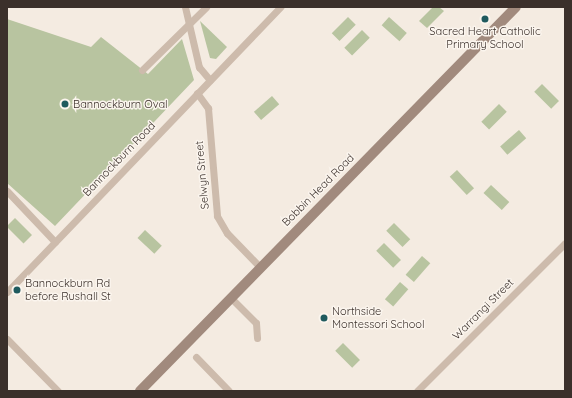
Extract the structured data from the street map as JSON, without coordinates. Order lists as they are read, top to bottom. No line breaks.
{"streets":{"main road":["Bobbin Head Road"],"street":["Bannockburn Road","Selwyn Street","Warrangi Street"]},"crossings":[["Bannockburn Road","Selwyn Street"],["Selwyn Street","Bobbin Head Road"]],"places":["Sacred Heart Catholic Primary School","Bannockburn Oval","Bannockburn Rd before Rushall St","Northside Montessori School"]}
